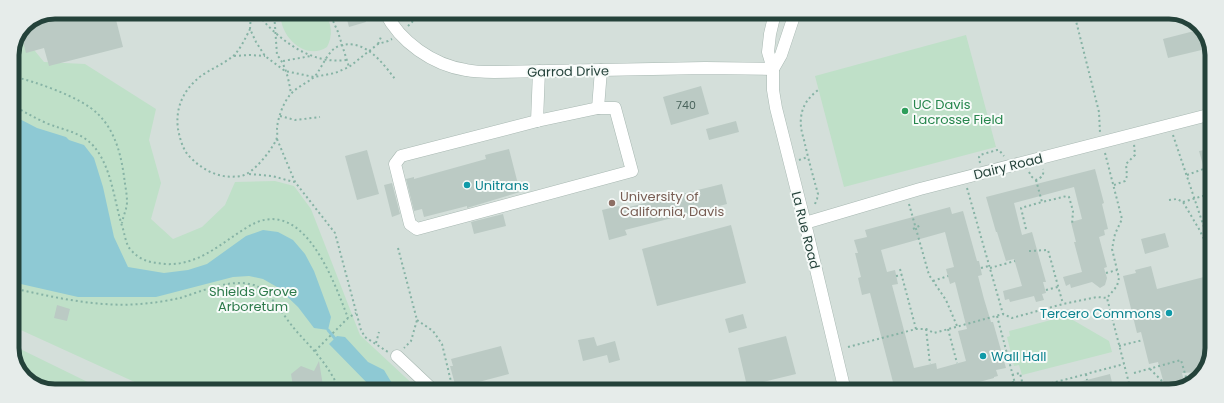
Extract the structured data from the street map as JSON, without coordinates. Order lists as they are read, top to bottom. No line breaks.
{"streets":{"street":["Garrod Drive","Dairy Road","La Rue Road"]},"crossings":[["Garrod Drive","La Rue Road"],["Dairy Road","La Rue Road"]],"parks":["Shields Grove Arboretum"],"places":["UC Davis Lacrosse Field","Unitrans","University of California, Davis","Tercero Commons","Wall Hall"],"house_numbers":["740"]}
